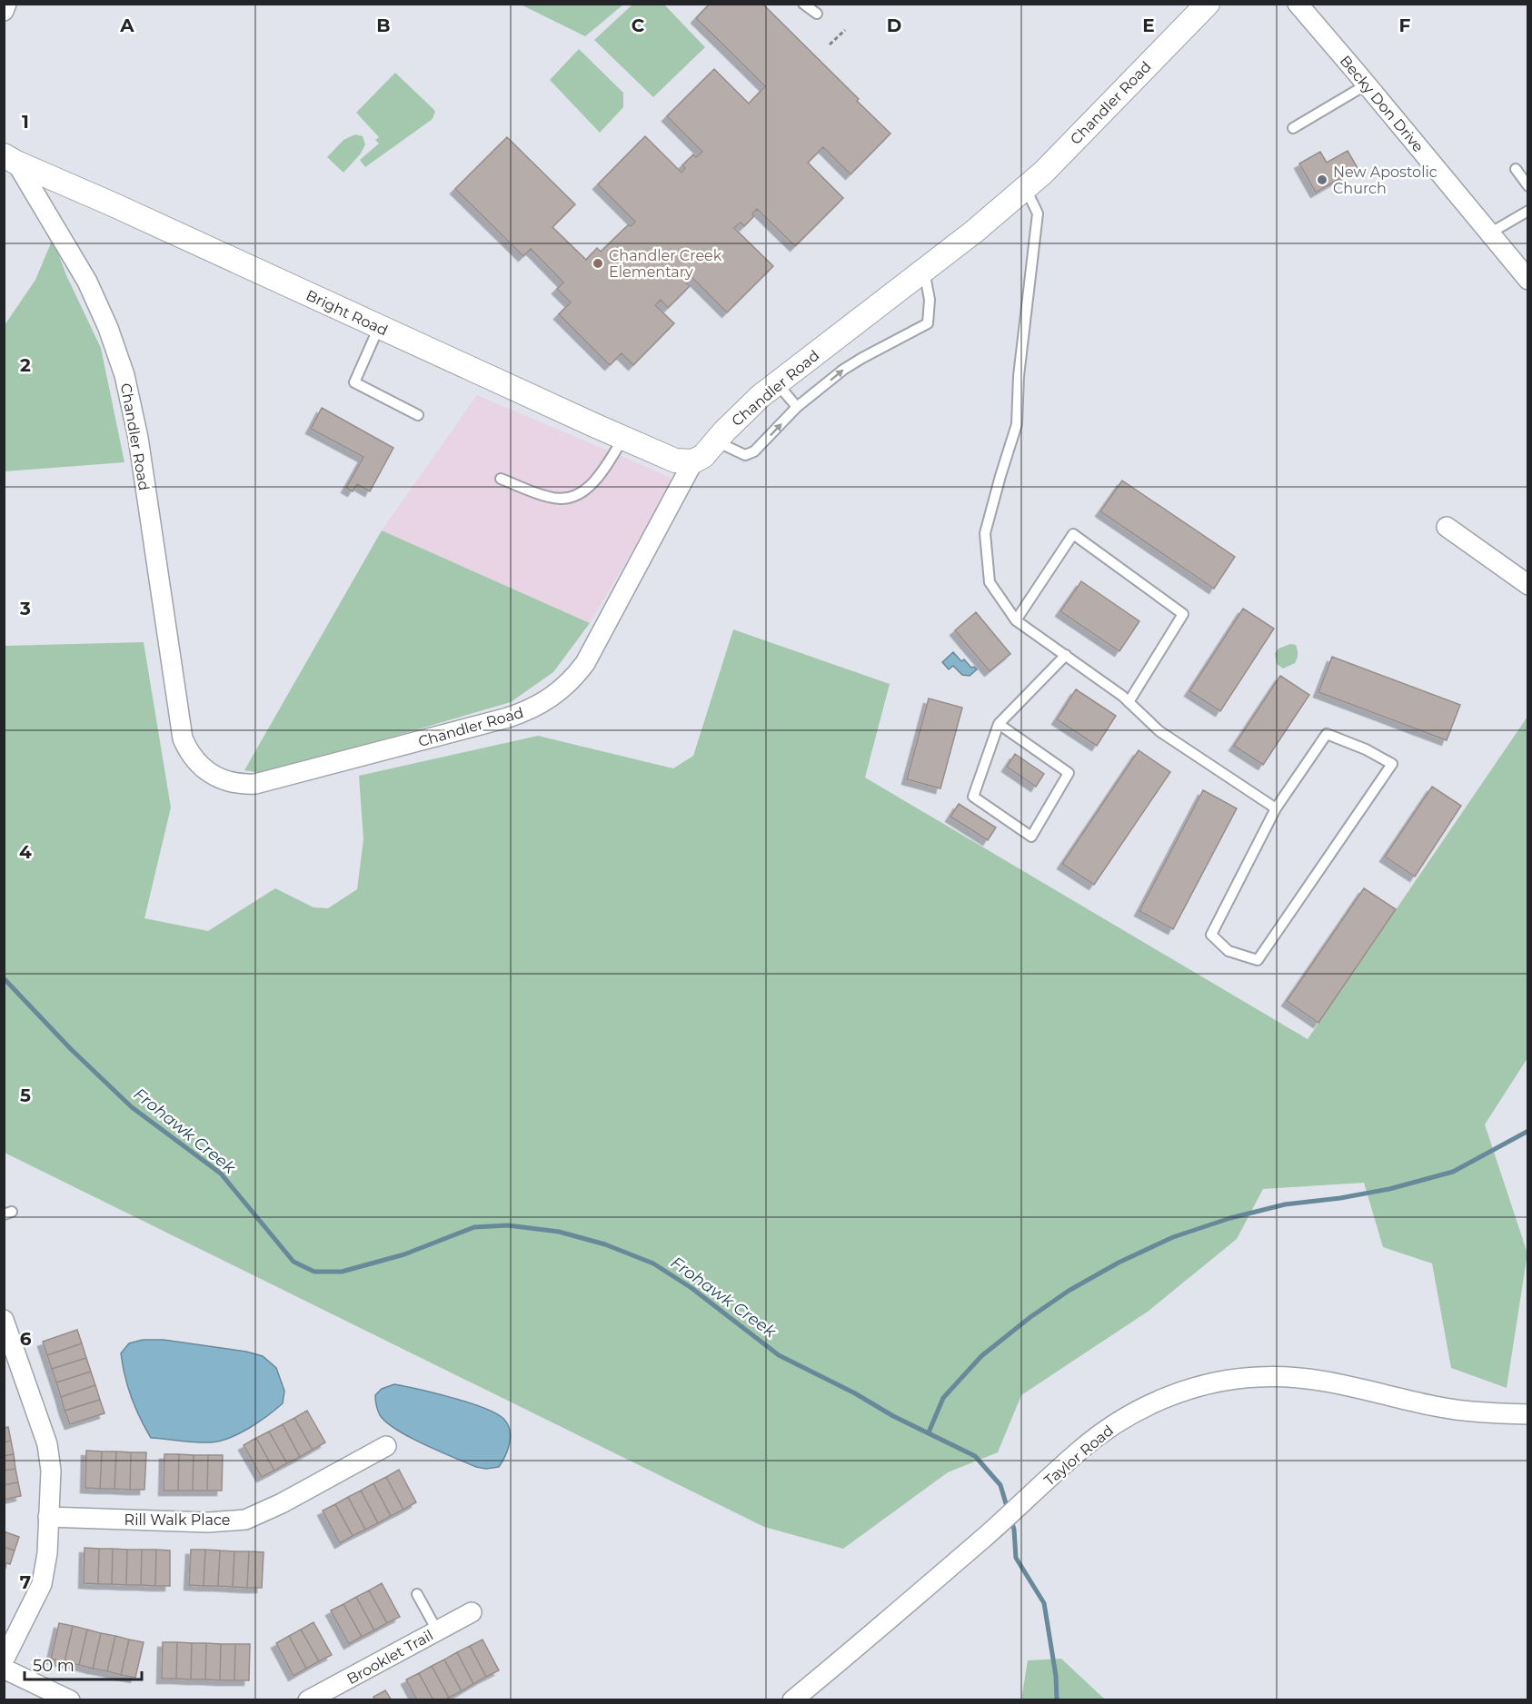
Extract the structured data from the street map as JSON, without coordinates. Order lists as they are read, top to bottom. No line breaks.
{"streets":{"street":["Chandler Road","Becky Don Drive","Bright Road","Taylor Road","Rill Walk Place","Brooklet Trail"]},"crossings":[["Chandler Road","Bright Road"]],"water":["Frohawk Creek"],"places":["New Apostolic Church","Chandler Creek Elementary"],"scale_bar":"50 m","grid":{"columns":["A","B","C","D","E","F"],"rows":["1","2","3","4","5","6","7"]}}
